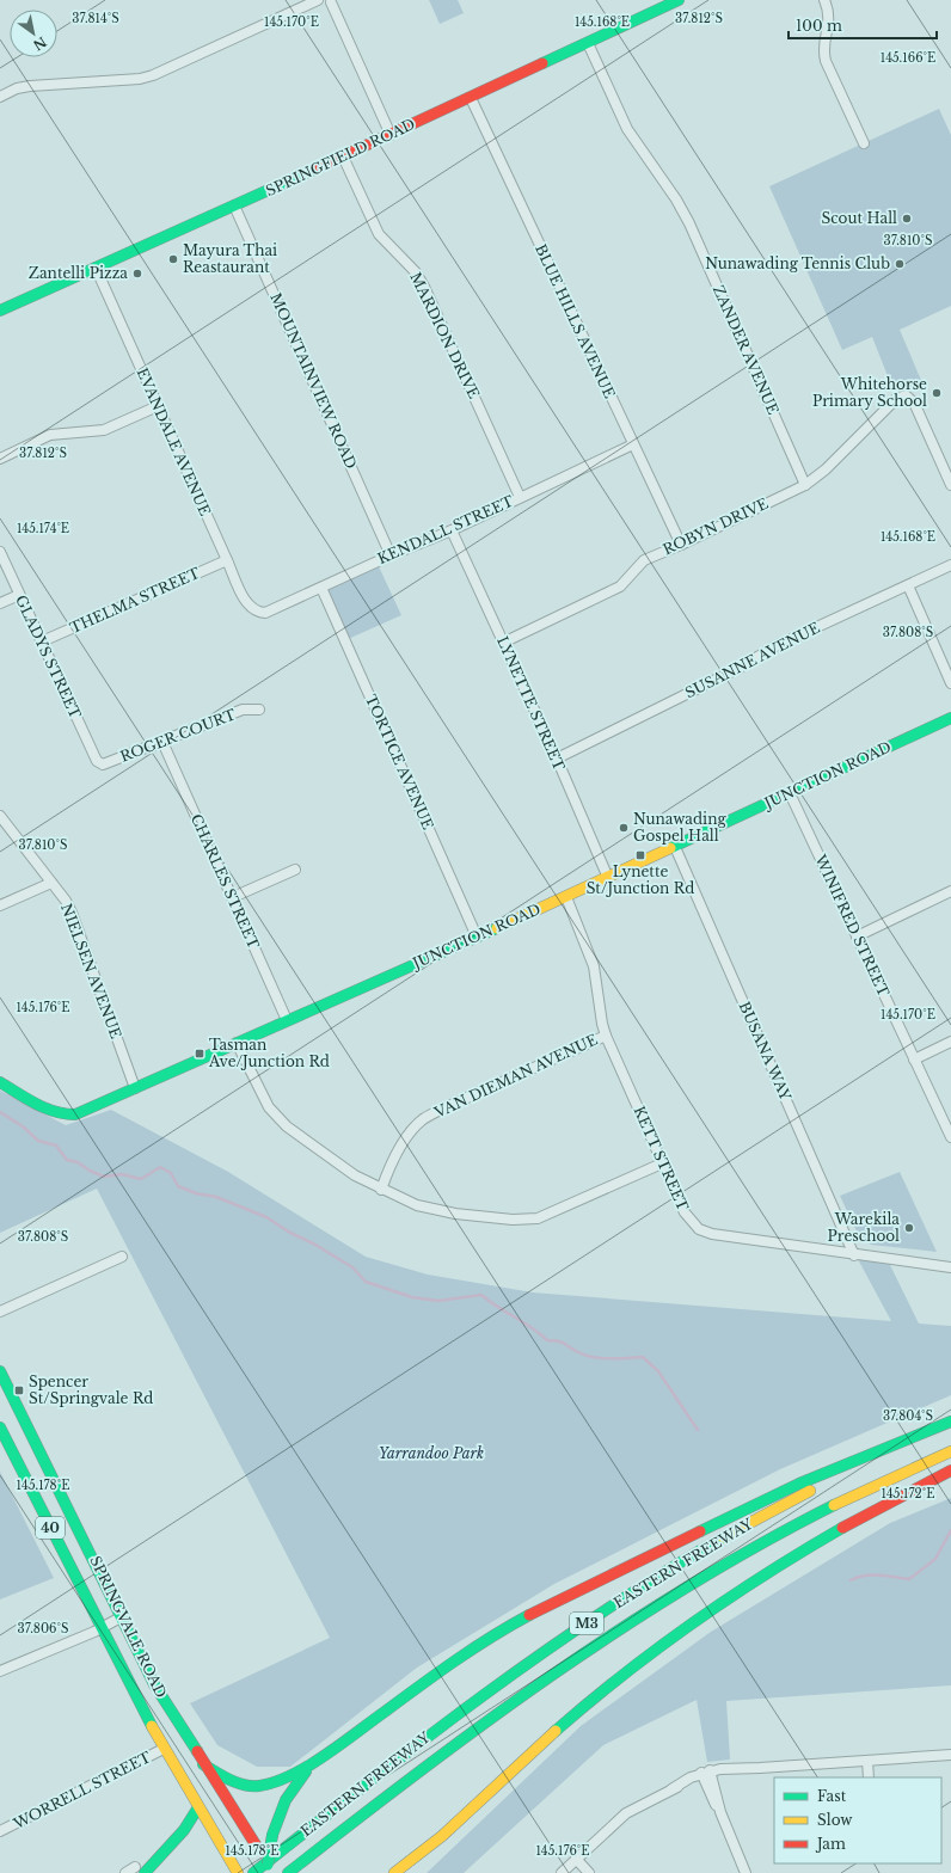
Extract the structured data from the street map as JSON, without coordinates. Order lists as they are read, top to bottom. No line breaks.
{"streets":{"main road":["SPRINGFIELD ROAD","JUNCTION ROAD","40","EASTERN FREEWAY","M3","SPRINGVALE ROAD"],"street":["BLUE HILLS AVENUE","MARDION DRIVE","ZANDER AVENUE","MOUNTAINVIEW ROAD","EVANDALE AVENUE","ROBYN DRIVE","KENDALL STREET","THELMA STREET","GLADYS STREET","SUSANNE AVENUE","LYNETTE STREET","ROGER COURT","TORTICE AVENUE","CHARLES STREET","WINIFRED STREET","NIELSEN AVENUE","BUSANA WAY","VAN DIEMAN AVENUE","KETT STREET","WORRELL STREET"]},"crossings":[["SPRINGFIELD ROAD","BLUE HILLS AVENUE"],["SPRINGFIELD ROAD","MARDION DRIVE"],["SPRINGFIELD ROAD","ZANDER AVENUE"],["SPRINGFIELD ROAD","MOUNTAINVIEW ROAD"],["SPRINGFIELD ROAD","EVANDALE AVENUE"],["BLUE HILLS AVENUE","ROBYN DRIVE"],["BLUE HILLS AVENUE","KENDALL STREET"],["MARDION DRIVE","KENDALL STREET"],["ZANDER AVENUE","ROBYN DRIVE"],["MOUNTAINVIEW ROAD","KENDALL STREET"],["EVANDALE AVENUE","KENDALL STREET"],["EVANDALE AVENUE","THELMA STREET"],["ROBYN DRIVE","LYNETTE STREET"],["KENDALL STREET","LYNETTE STREET"],["KENDALL STREET","TORTICE AVENUE"],["THELMA STREET","GLADYS STREET"],["GLADYS STREET","ROGER COURT"],["SUSANNE AVENUE","LYNETTE STREET"],["LYNETTE STREET","JUNCTION ROAD"],["ROGER COURT","CHARLES STREET"],["TORTICE AVENUE","JUNCTION ROAD"],["JUNCTION ROAD","CHARLES STREET"],["JUNCTION ROAD","WINIFRED STREET"],["JUNCTION ROAD","NIELSEN AVENUE"],["JUNCTION ROAD","BUSANA WAY"],["JUNCTION ROAD","KETT STREET"],["BUSANA WAY","KETT STREET"],["VAN DIEMAN AVENUE","KETT STREET"],["SPRINGVALE ROAD","WORRELL STREET"]],"parks":["Yarrandoo Park"],"places":{"other":["Scout Hall","Mayura Thai Reastaurant","Nunawading Tennis Club","Zantelli Pizza","Whitehorse Primary School","Nunawading Gospel Hall","Warekila Preschool"],"transit":["Lynette St/Junction Rd","Tasman Ave/Junction Rd","Spencer St/Springvale Rd"]},"legend":["Fast","Slow","Jam"],"scale_bar":"100 m","north":"bottom right","coordinates":["37.812°S","37.814°S","145.170°E","145.168°E","145.166°E","37.810°S","145.174°E","37.808°S","145.176°E","37.804°S","145.178°E","145.172°E","37.806°S"]}
